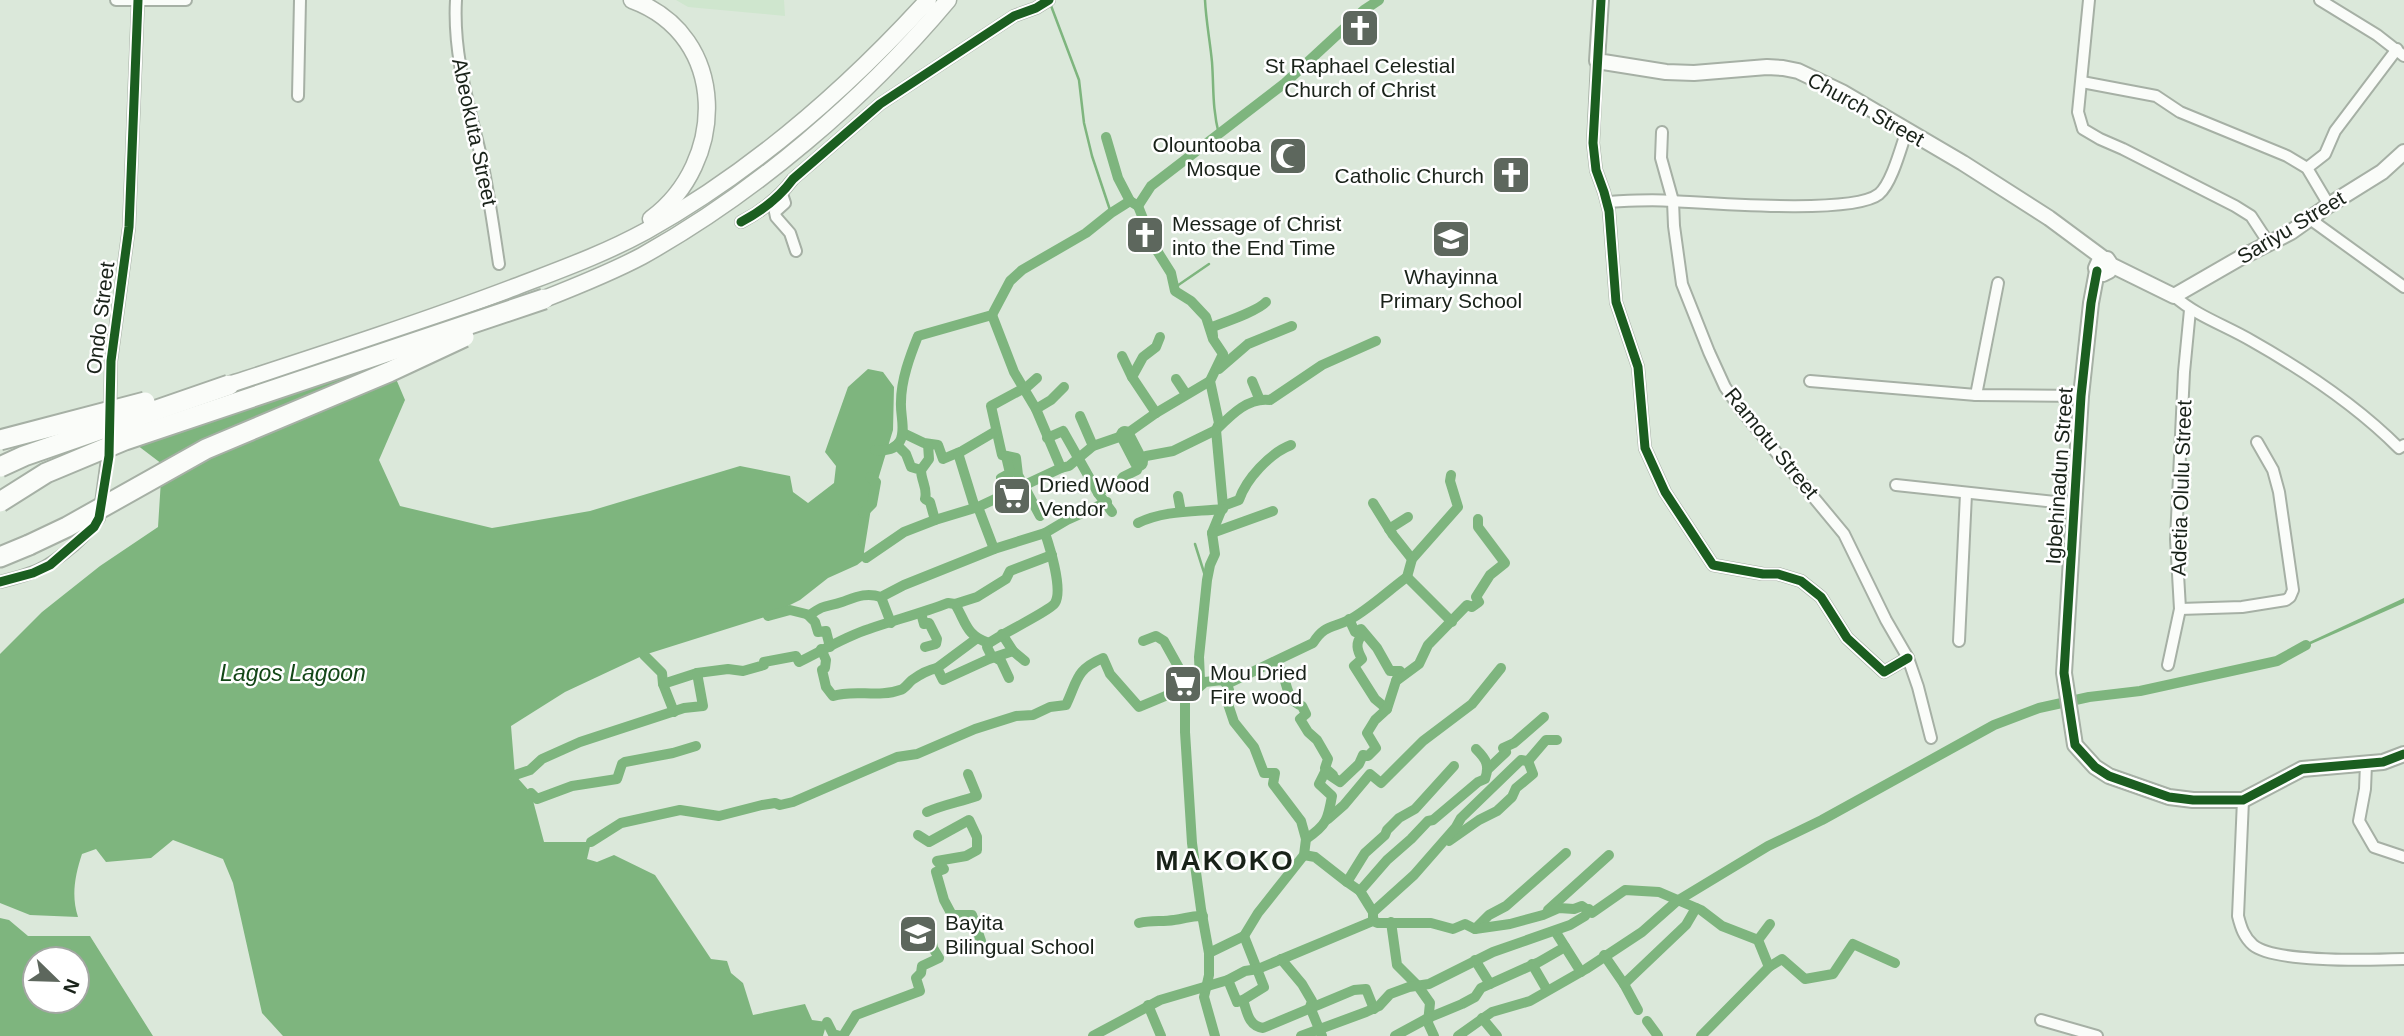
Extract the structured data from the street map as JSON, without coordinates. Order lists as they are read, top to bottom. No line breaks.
{"streets":{"street":["Church Street","Abeokuta Street","Sariyu Street","Ondo Street","Ramotu Street","Igbehinadun Street","Adetia Olulu Street"]},"crossings":[["Church Street","Sariyu Street"],["Church Street","Igbehinadun Street"]],"districts":["MAKOKO"],"water":["Lagos Lagoon"],"places":{"church":["St Raphael Celestial Church of Christ","Catholic Church","Message of Christ into the End Time"],"mosque":["Olountooba Mosque"],"school or university":["Whayinna Primary School","Bayita Bilingual School"],"supermarket":["Dried Wood Vendor","Mou Dried Fire wood"]},"north":"bottom right"}
